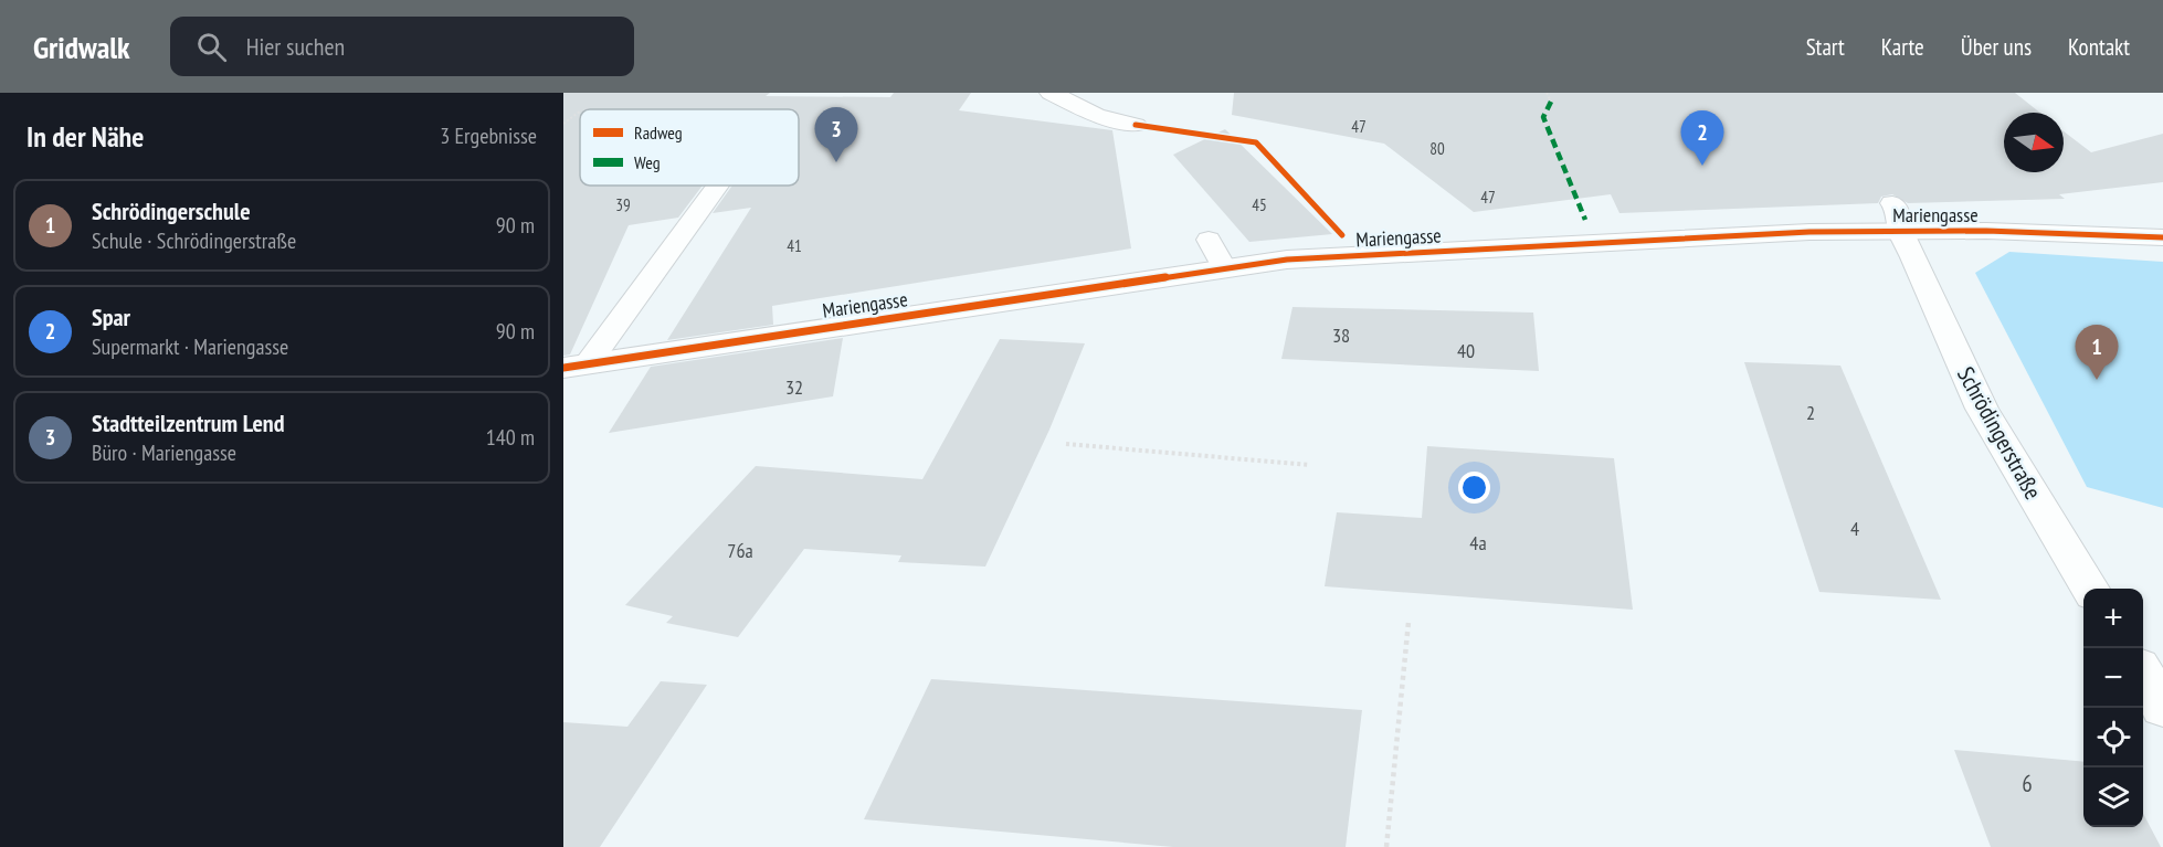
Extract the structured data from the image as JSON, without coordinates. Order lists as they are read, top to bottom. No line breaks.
{"streets":{"street":["Mariengasse","Schrödingerstraße"]},"crossings":[["Mariengasse","Schrödingerstraße"]],"house_numbers":["47","80","47","39","45","41","38","40","32","2","4","4a","76a","6"],"legend":["Radweg","Weg"],"north":"right","page":{"header":"Gridwalk","search":"Hier suchen","nav":["Start","Karte","Über uns","Kontakt"],"heading":["In der Nähe","3 Ergebnisse"],"pins":["3","2","1"],"list":[{"mark":"1","name":"Schrödingerschule","note":"Schule · Schrödingerstraße","value":"90 m"},{"mark":"2","name":"Spar","note":"Supermarkt · Mariengasse","value":"90 m"},{"mark":"3","name":"Stadtteilzentrum Lend","note":"Büro · Mariengasse","value":"140 m"}],"map_buttons":["+","−"]}}
